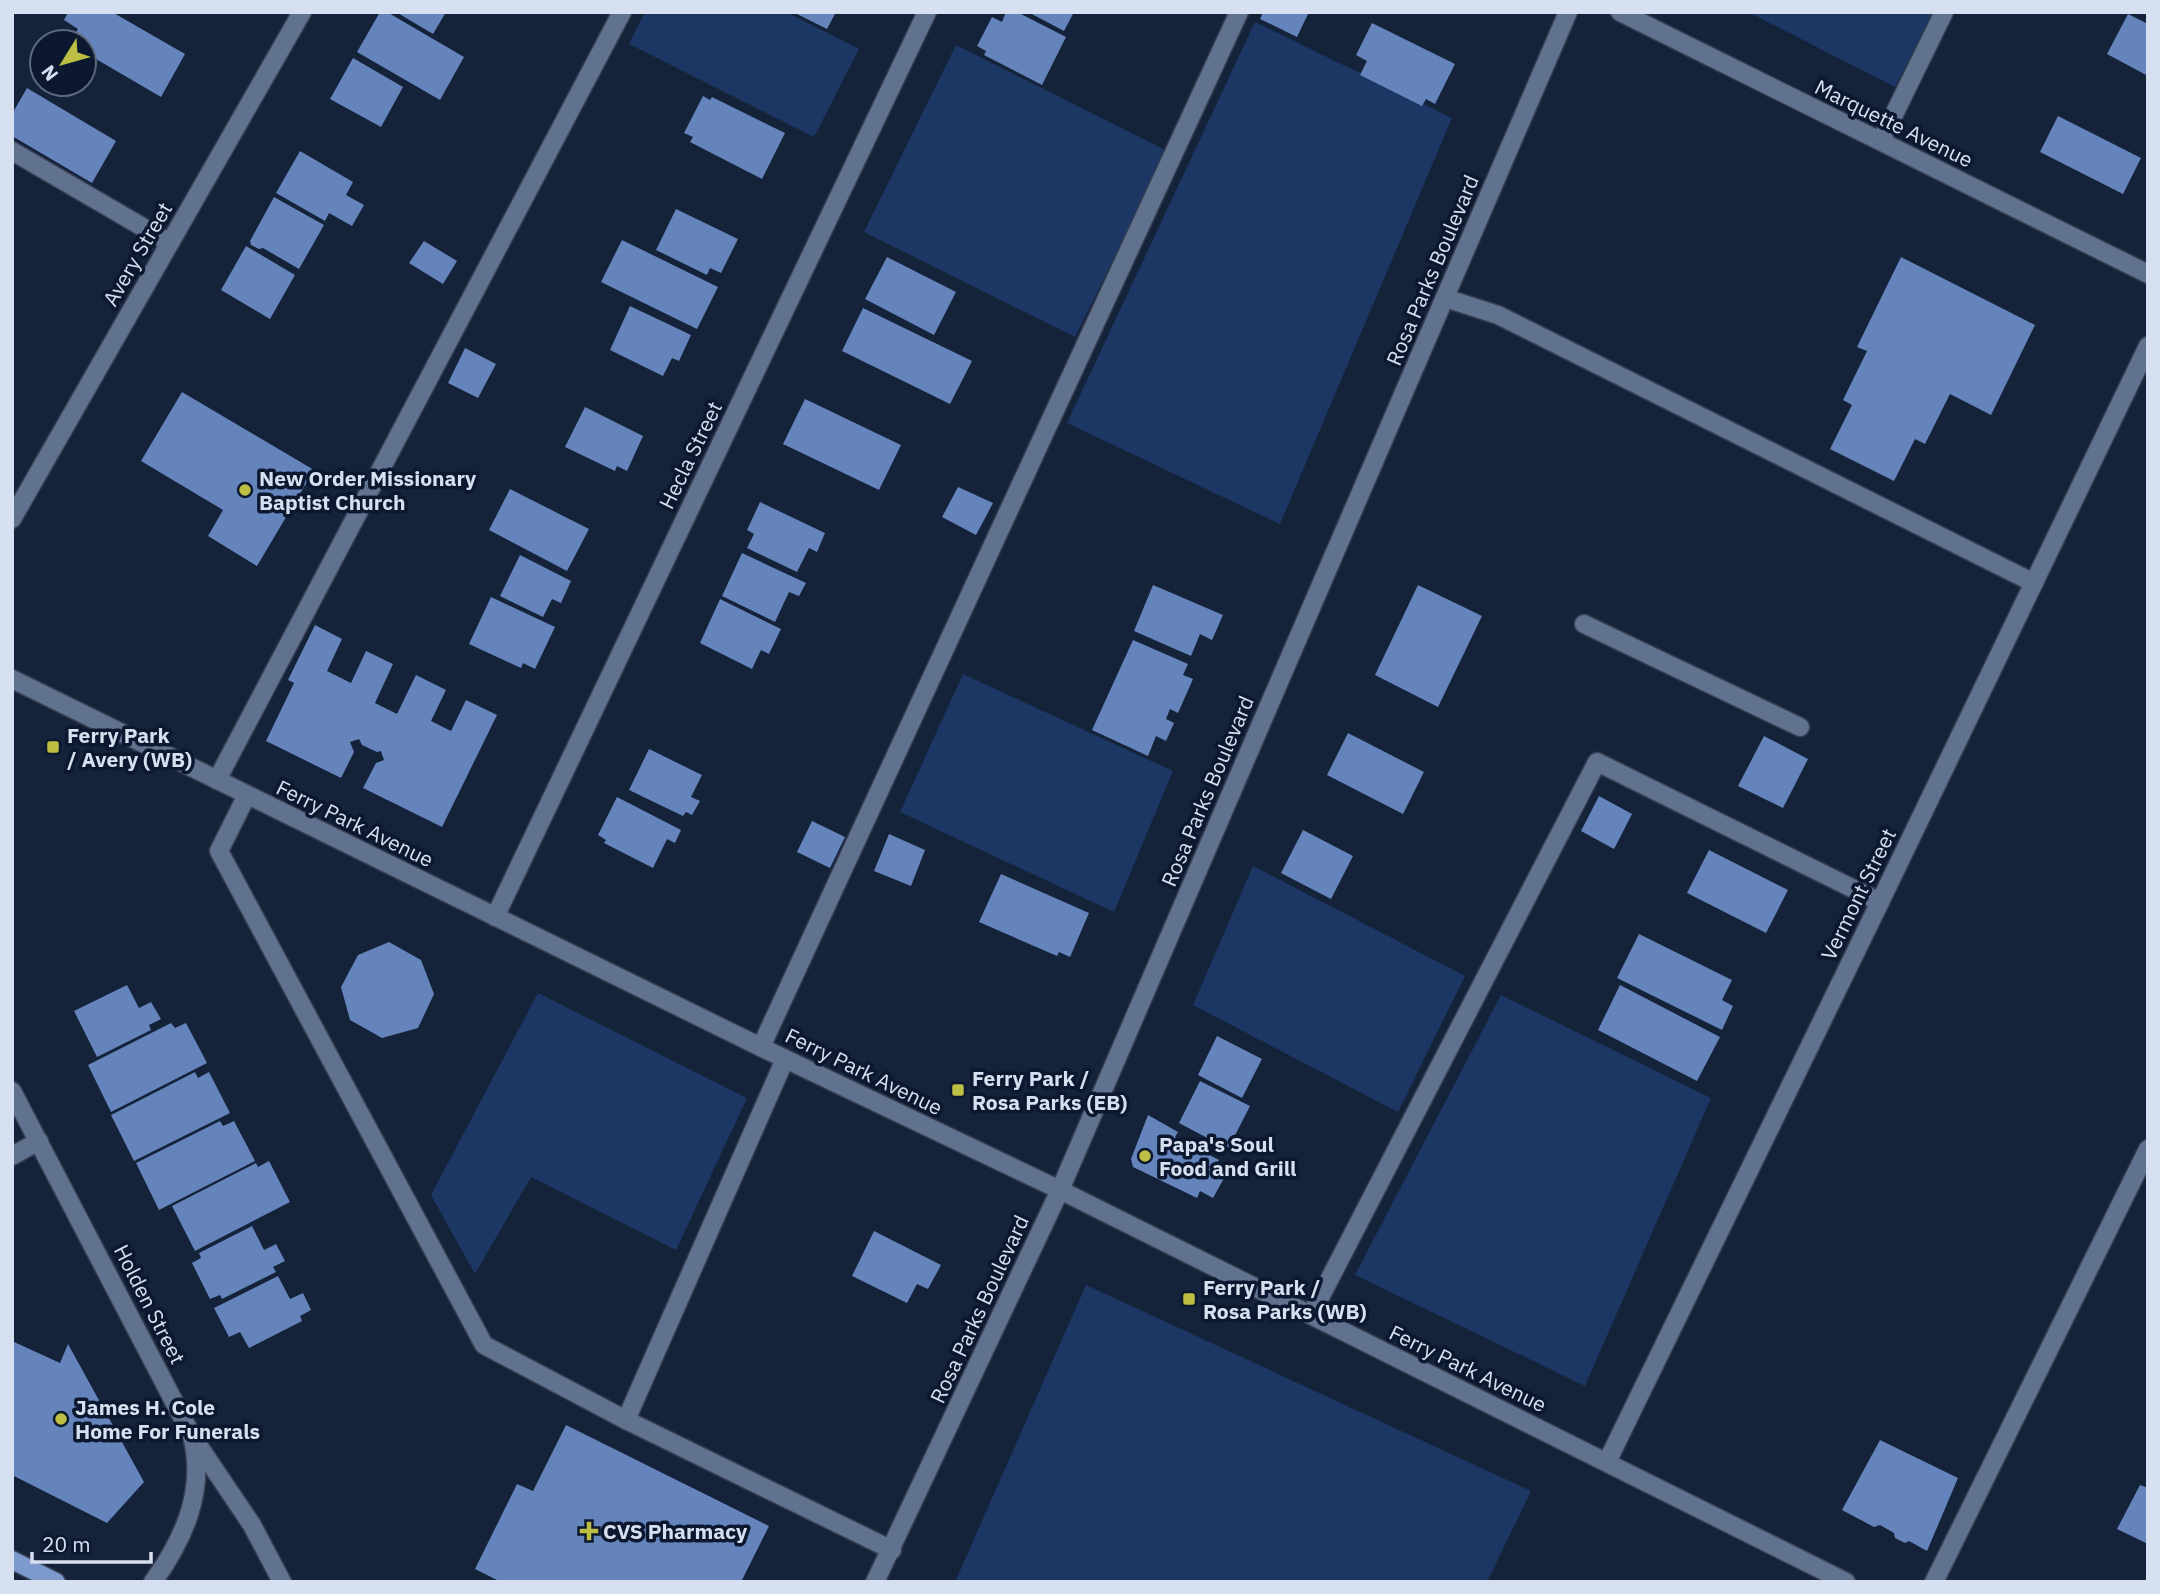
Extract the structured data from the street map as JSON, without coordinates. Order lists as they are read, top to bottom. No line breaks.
{"streets":{"street":["Marquette Avenue","Avery Street","Rosa Parks Boulevard","Hecla Street","Ferry Park Avenue","Vermont Street","Holden Street"]},"crossings":[["Rosa Parks Boulevard","Ferry Park Avenue"],["Hecla Street","Ferry Park Avenue"],["Ferry Park Avenue","Vermont Street"]],"places":{"other":["New Order Missionary Baptist Church","Papa's Soul Food and Grill","James H. Cole Home For Funerals"],"transit":["Ferry Park / Avery (WB)","Ferry Park / Rosa Parks (EB)","Ferry Park / Rosa Parks (WB)"],"health":["CVS Pharmacy"]},"scale_bar":"20 m","north":"bottom left"}
